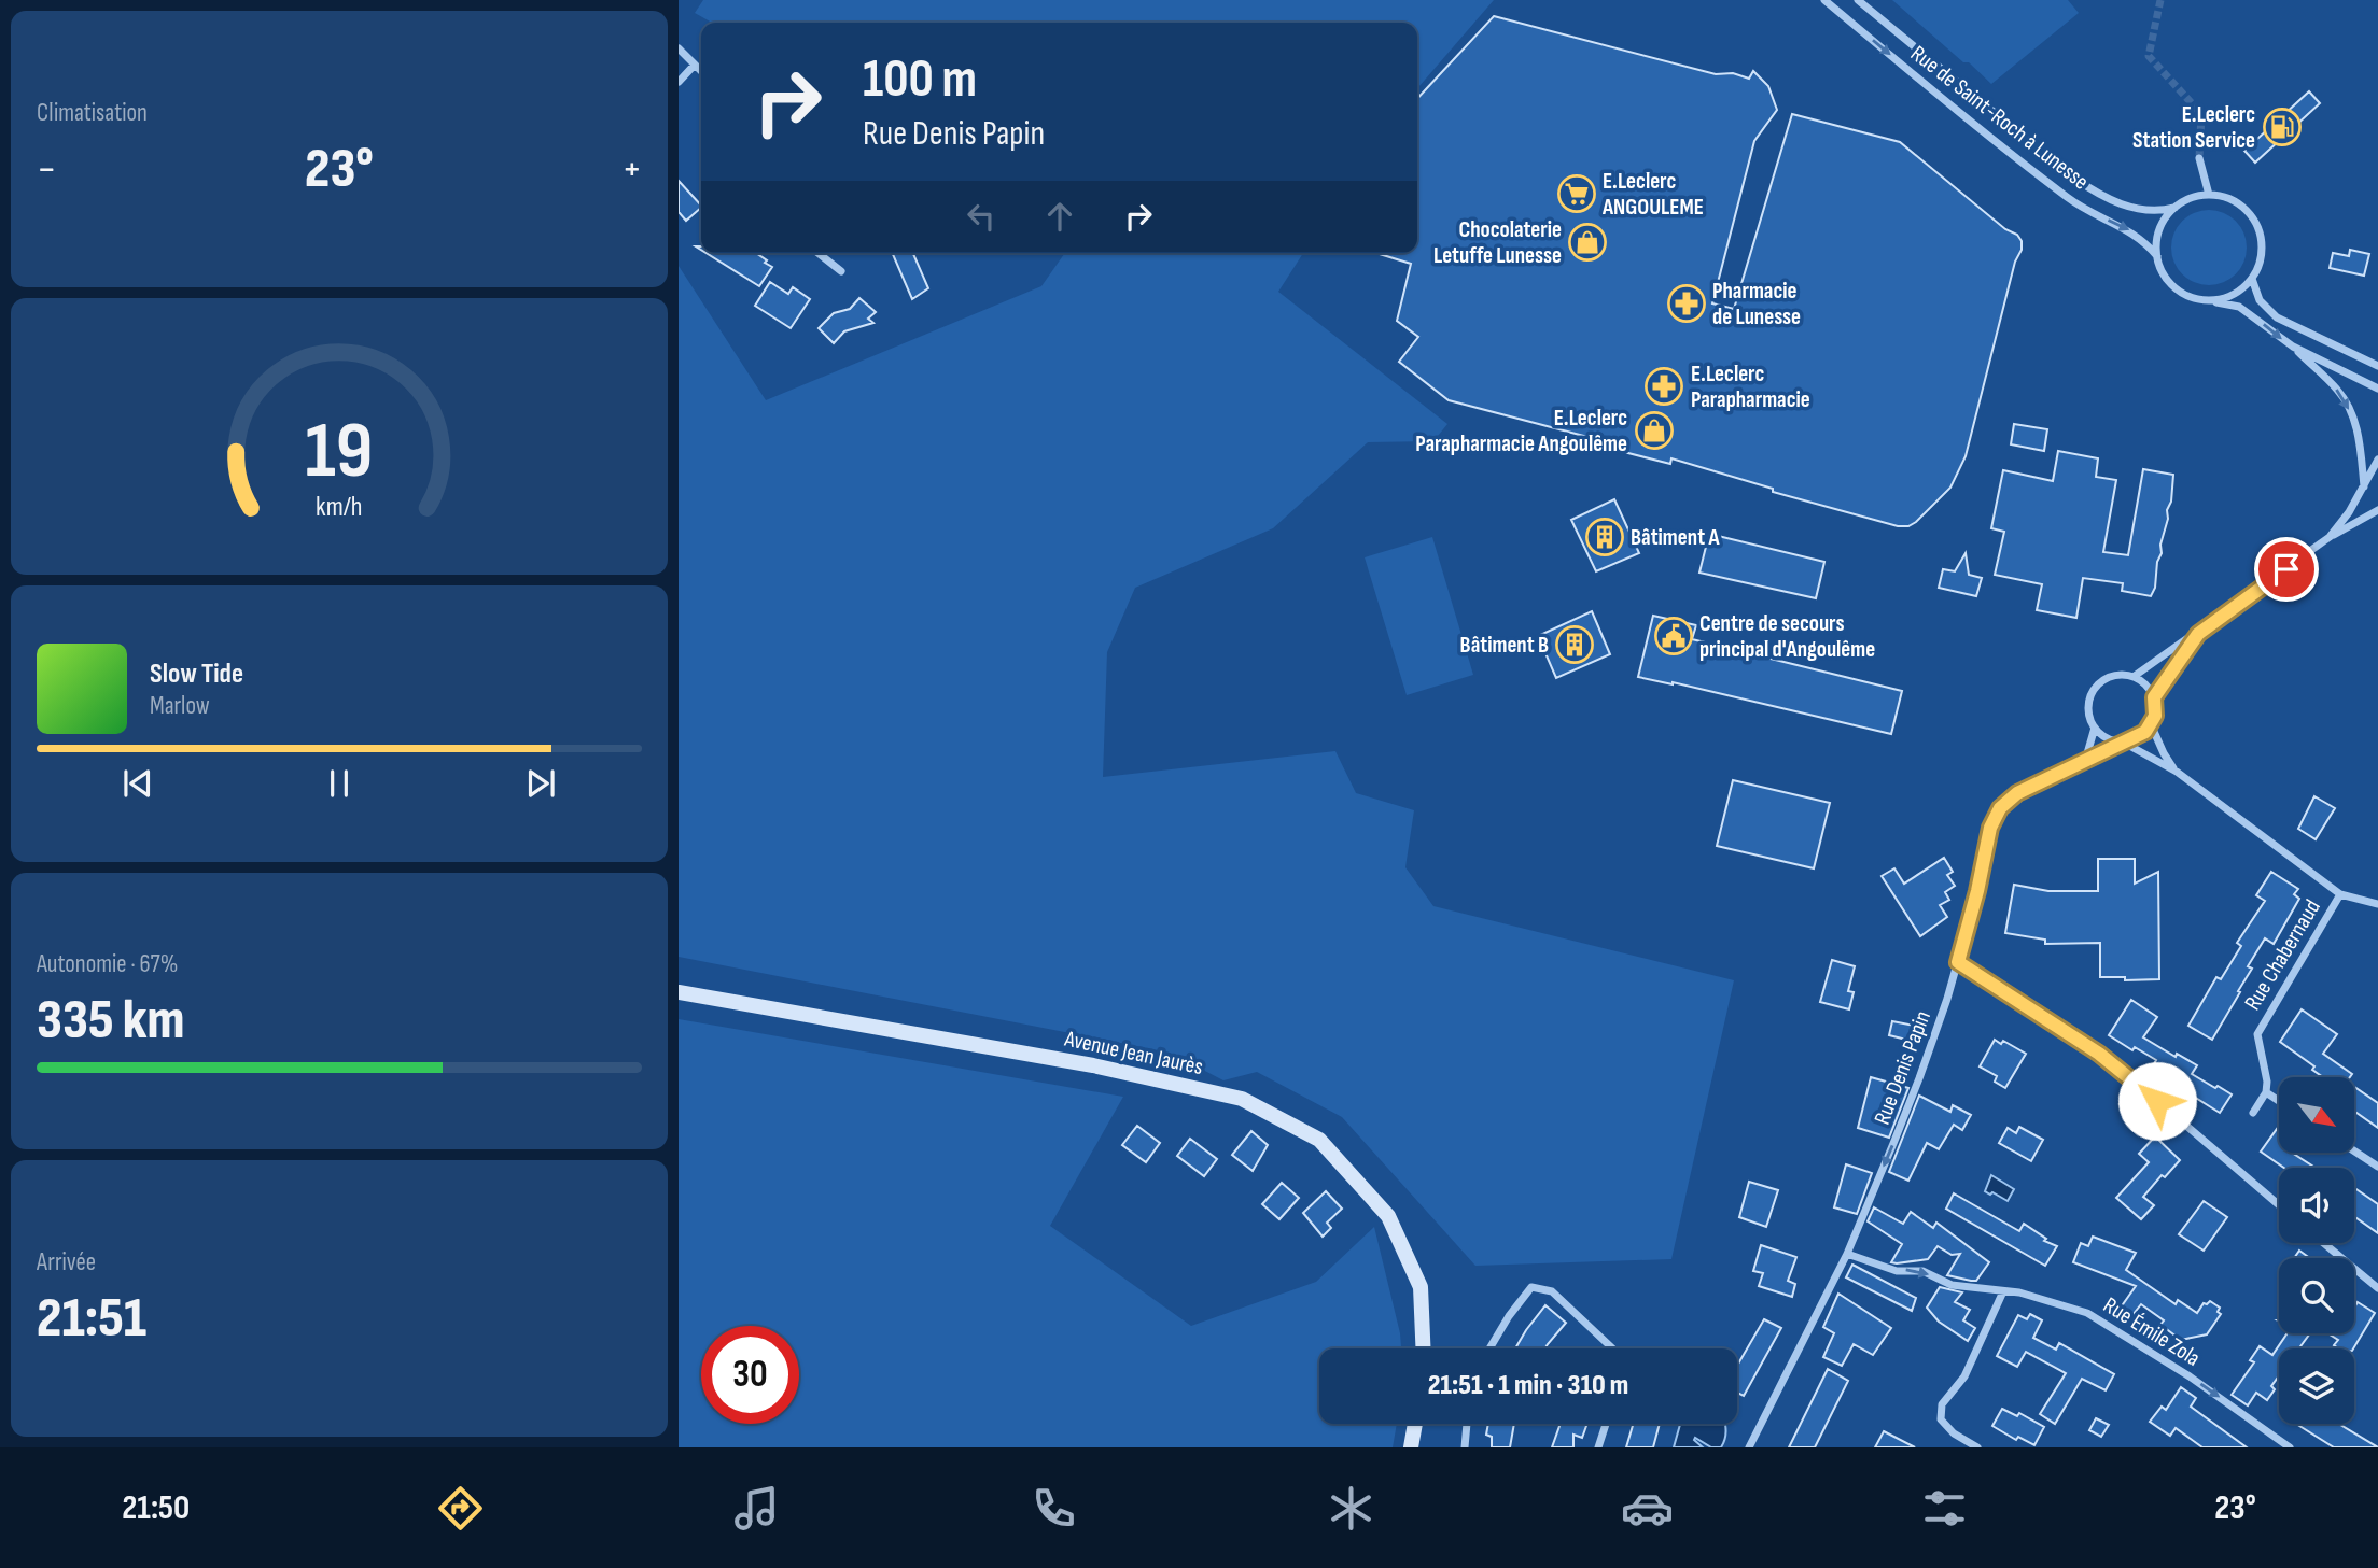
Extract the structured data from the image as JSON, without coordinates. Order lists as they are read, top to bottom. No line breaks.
{"streets":{"main road":["Avenue Jean Jaurès"],"street":["Rue de Saint-Roch à Lunesse","Rue Chabernaud","Rue Denis Papin","Rue Émile Zola"]},"crossings":[["Rue Denis Papin","Rue Émile Zola"]],"one_way":["Rue Denis Papin","Rue Émile Zola"],"places":{"fuel station":["E.Leclerc Station Service"],"supermarket":["E.Leclerc ANGOULEME"],"shop":["Chocolaterie Letuffe Lunesse","E.Leclerc Parapharmacie Angoulême"],"pharmacy":["Pharmacie de Lunesse","E.Leclerc Parapharmacie"],"building":["Bâtiment A","Bâtiment B"],"public building":["Centre de secours principal d'Angoulême"]},"north":"bottom right","page":{"tile":["Climatisation",["Autonomie · 67%","335 km"],["Arrivée","21:51"]],"turn":["100 m","Rue Denis Papin"],"heat":["−","23°","+"],"song":["Slow Tide","Marlow"],"limit":"30","trip":"21:51 · 1 min · 310 m","tabs":["21:50","23°"],"gauge":["19","km/h"]}}
